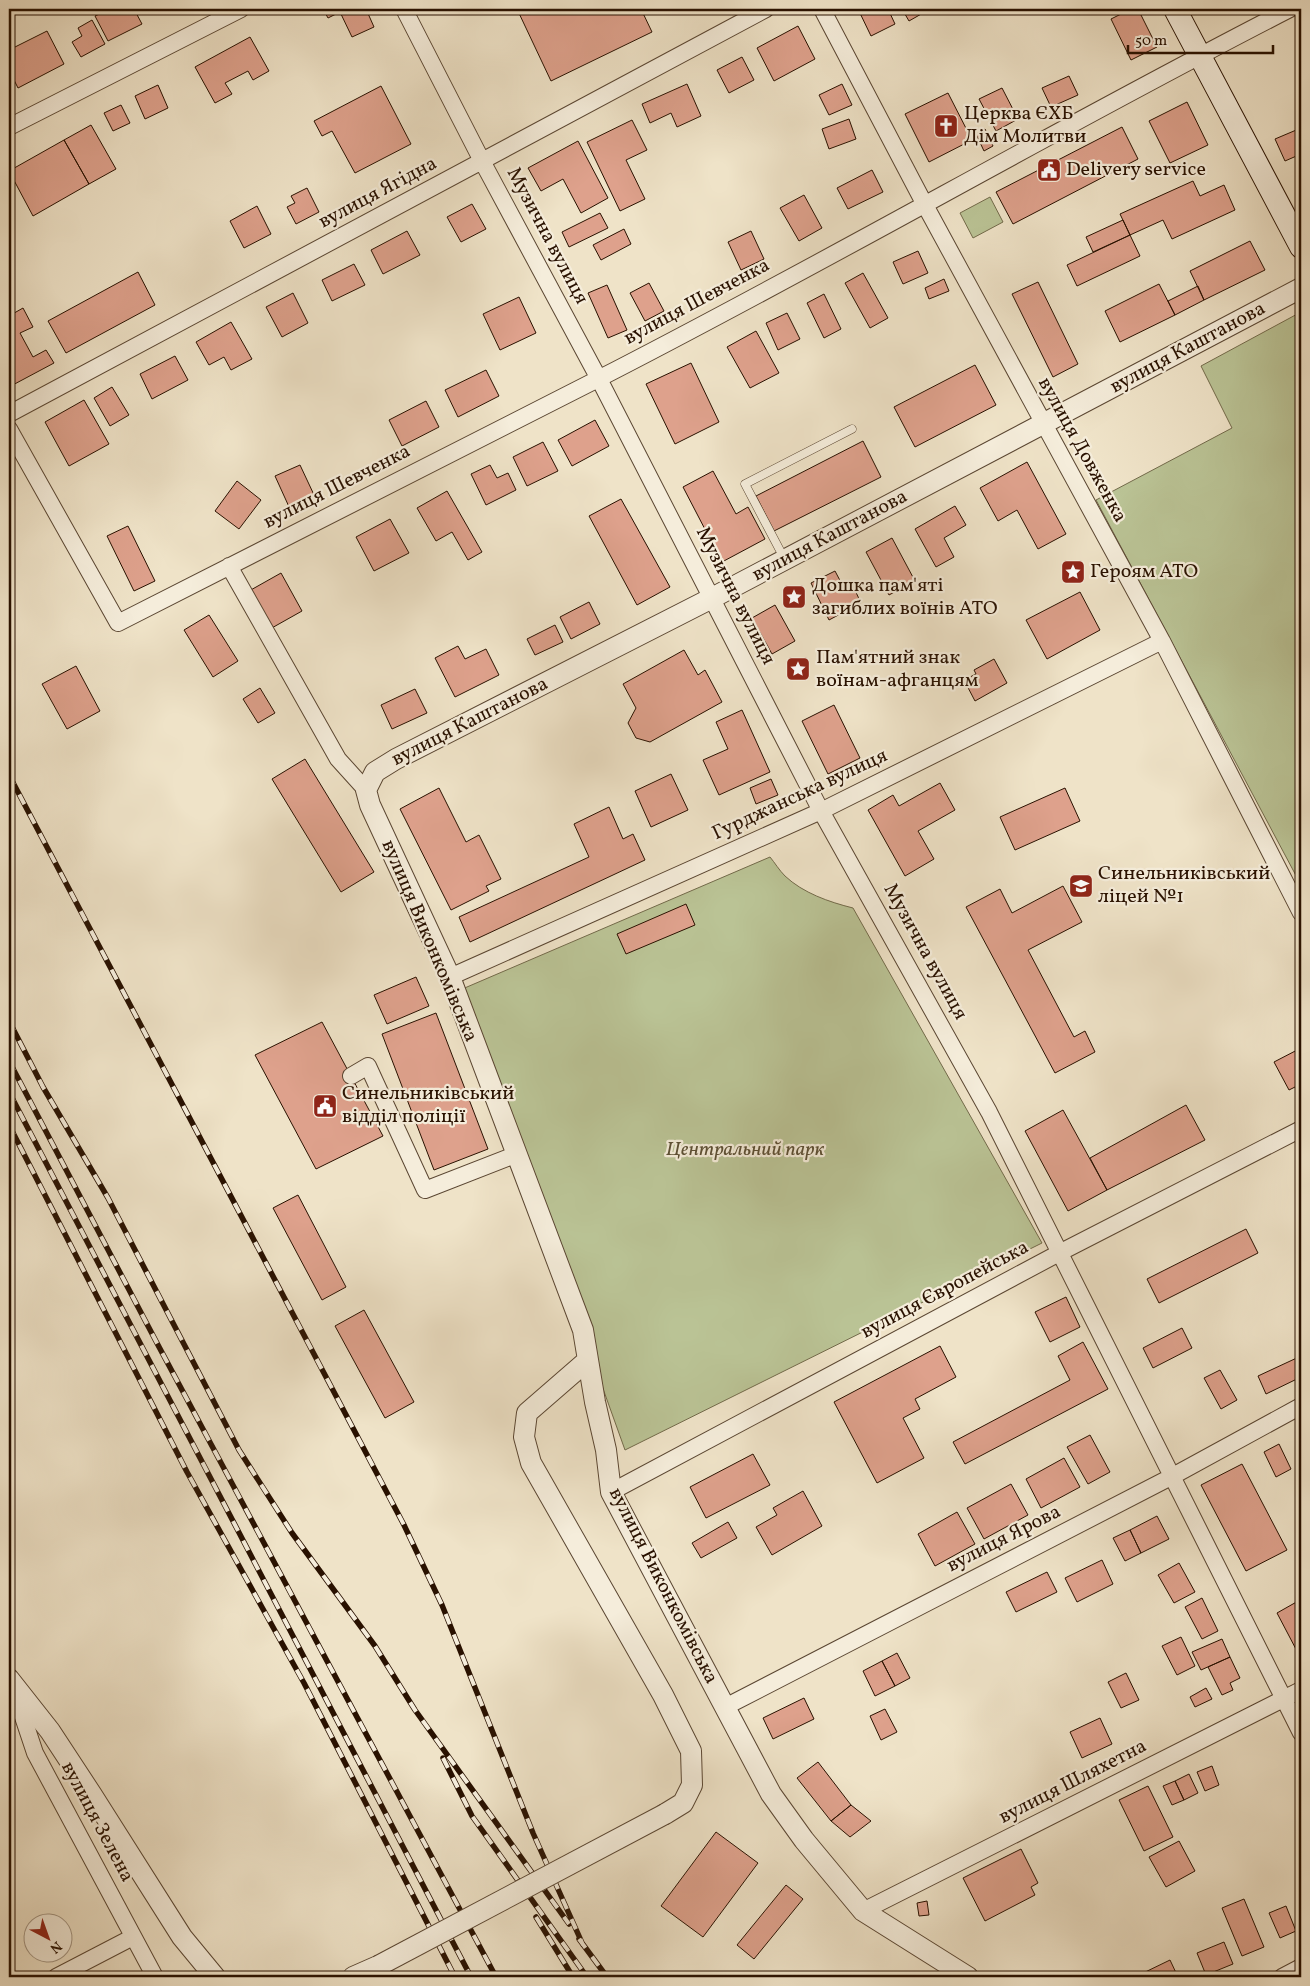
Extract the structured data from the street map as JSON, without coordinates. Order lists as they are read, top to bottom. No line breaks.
{"streets":{"street":["вулиця Ягідна","Музична вулиця","вулиця Шевченка","вулиця Каштанова","вулиця Довженка","Гурджанська вулиця","вулиця Виконкомівська","вулиця Європейська","вулиця Ярова","вулиця Шляхетна","вулиця Зелена"]},"crossings":[["вулиця Ягідна","Музична вулиця"],["Музична вулиця","вулиця Шевченка"],["Музична вулиця","вулиця Каштанова"],["Музична вулиця","Гурджанська вулиця"],["Музична вулиця","вулиця Європейська"],["Музична вулиця","вулиця Ярова"],["Музична вулиця","вулиця Шляхетна"],["вулиця Шевченка","вулиця Довженка"],["вулиця Шевченка","вулиця Виконкомівська"],["вулиця Каштанова","вулиця Довженка"],["вулиця Каштанова","вулиця Виконкомівська"],["вулиця Довженка","Гурджанська вулиця"],["Гурджанська вулиця","вулиця Виконкомівська"],["вулиця Виконкомівська","вулиця Європейська"],["вулиця Виконкомівська","вулиця Ярова"],["вулиця Виконкомівська","вулиця Шляхетна"]],"parks":["Центральний парк"],"places":{"church":["Церква ЄХБ Дім Молитви"],"public building":["Delivery service","Синельниківський відділ поліції"],"place":["Героям АТО","Дошка пам'яті загиблих воїнів АТО","Пам'ятний знак воїнам-афганцям"],"school or university":["Синельниківський ліцей №1"]},"scale_bar":"50 m","north":"bottom right"}
